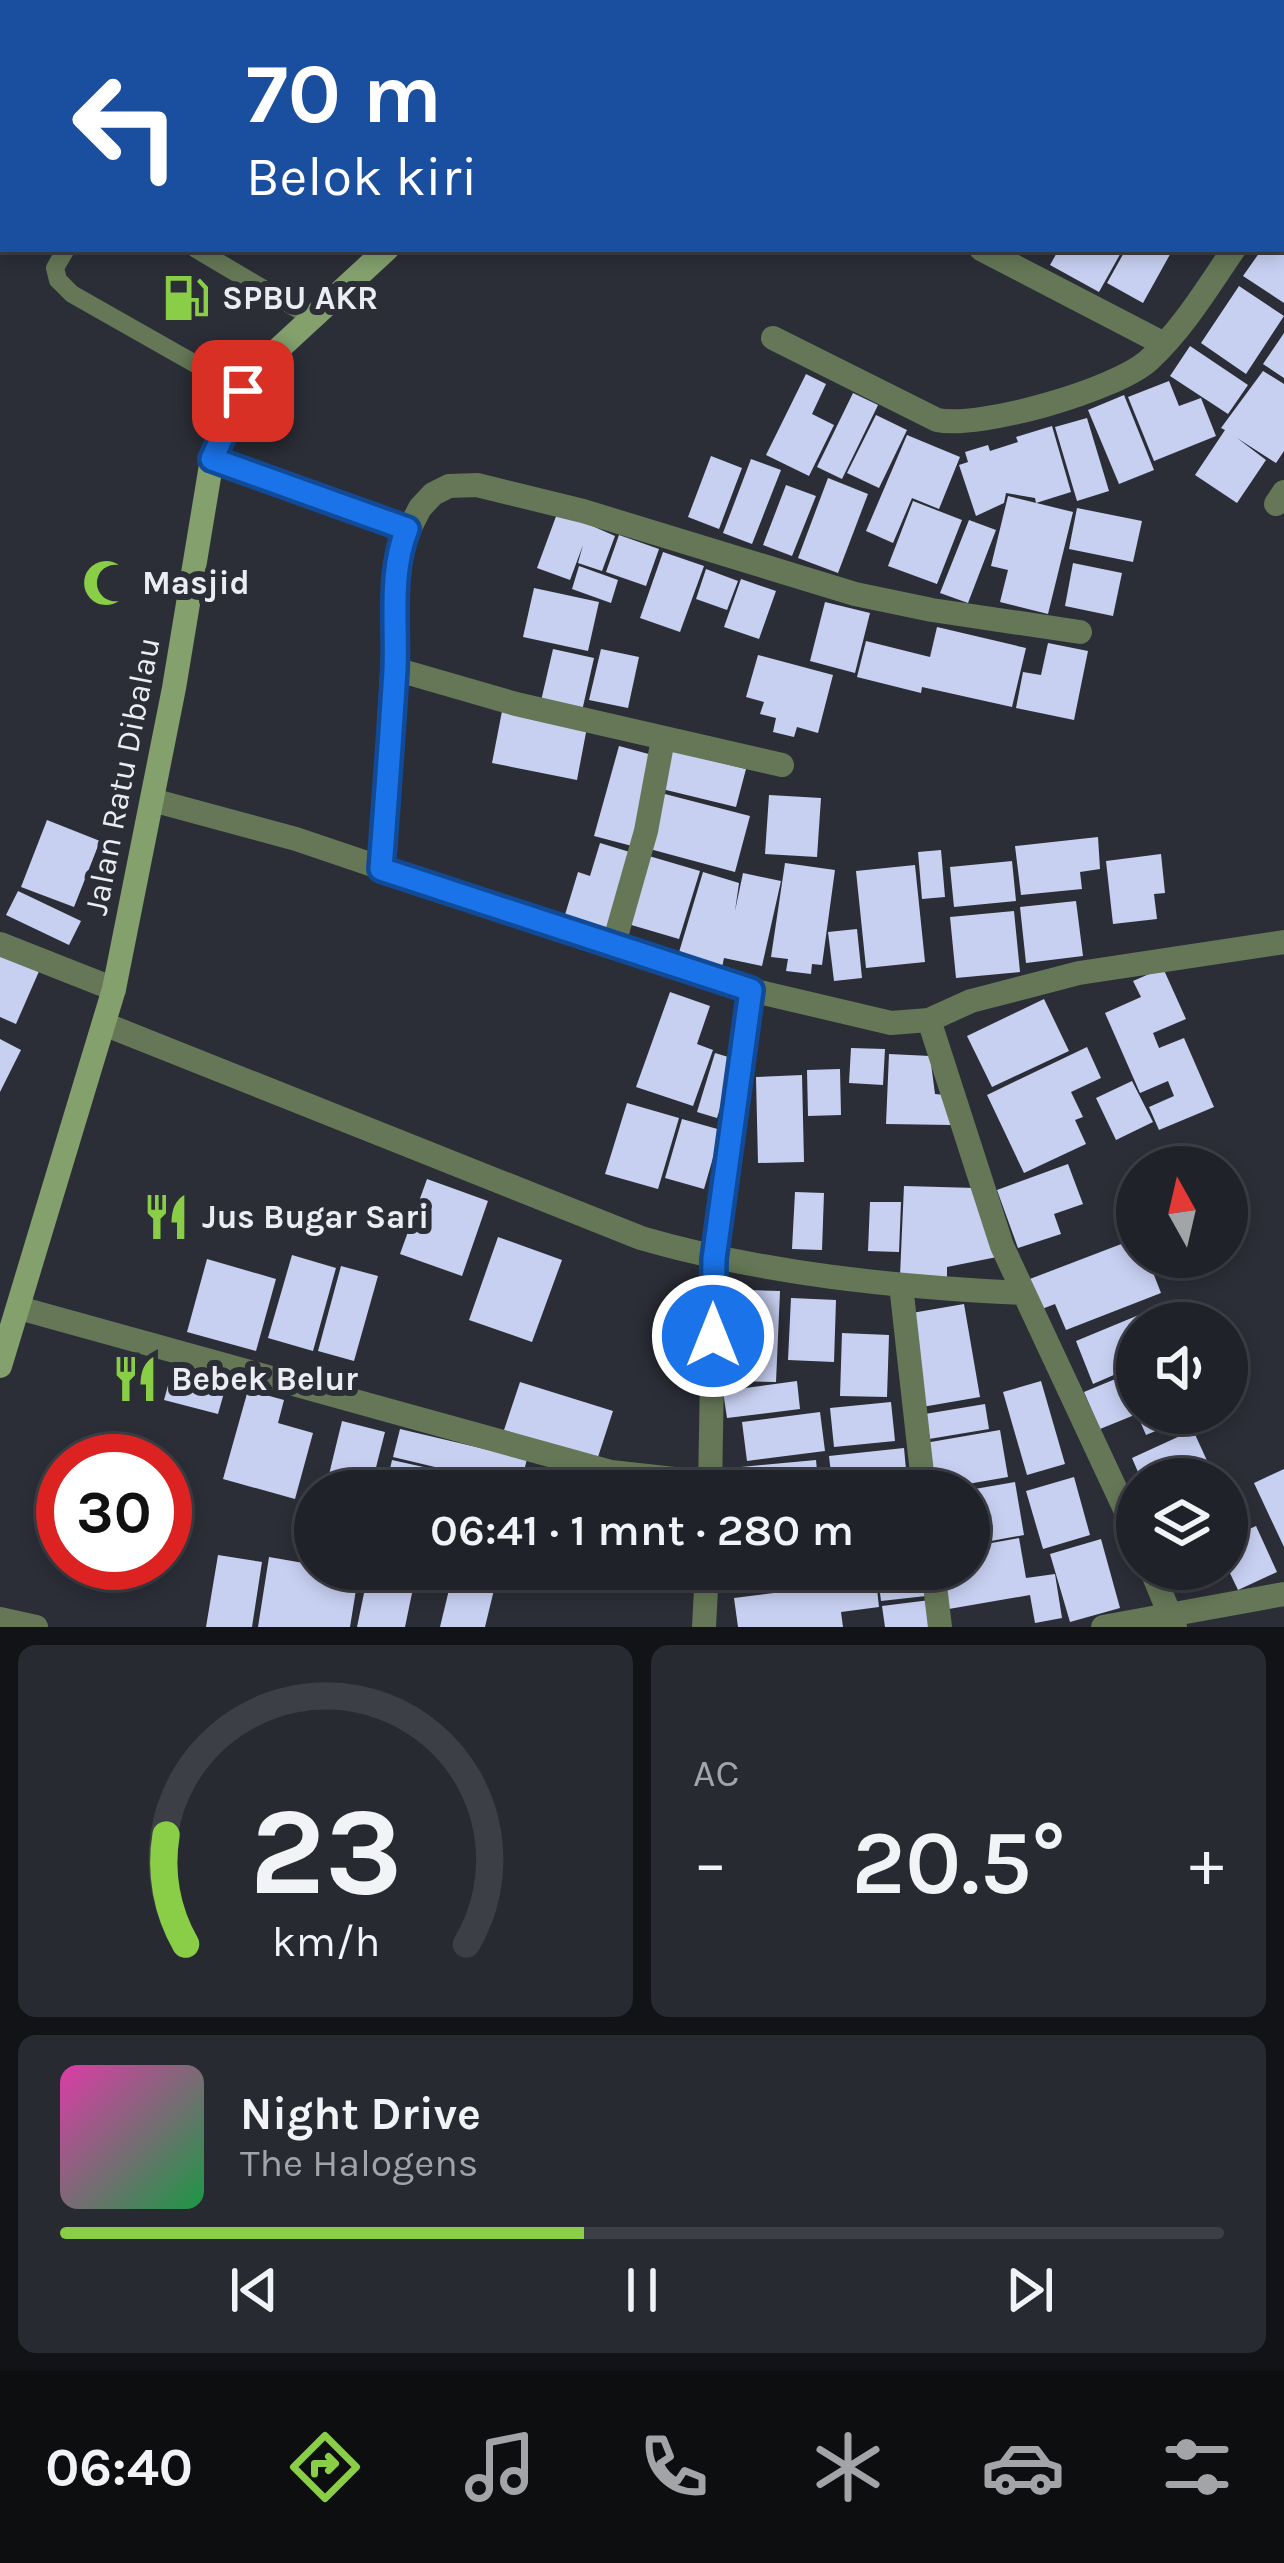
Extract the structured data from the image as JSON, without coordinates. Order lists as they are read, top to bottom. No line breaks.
{"streets":{"main road":["Jalan Ratu Dibalau"]},"places":{"fuel station":["SPBU AKR"],"mosque":["Masjid"],"restaurant":["Jus Bugar Sari","Bebek Belur"]},"north":"top","page":{"turn":["70 m","Belok kiri"],"limit":"30","trip":"06:41 · 1 mnt · 280 m","tile":"AC","heat":["−","20.5°","+"],"song":["Night Drive","The Halogens"],"tabs":"06:40","gauge":["23","km/h"]}}
